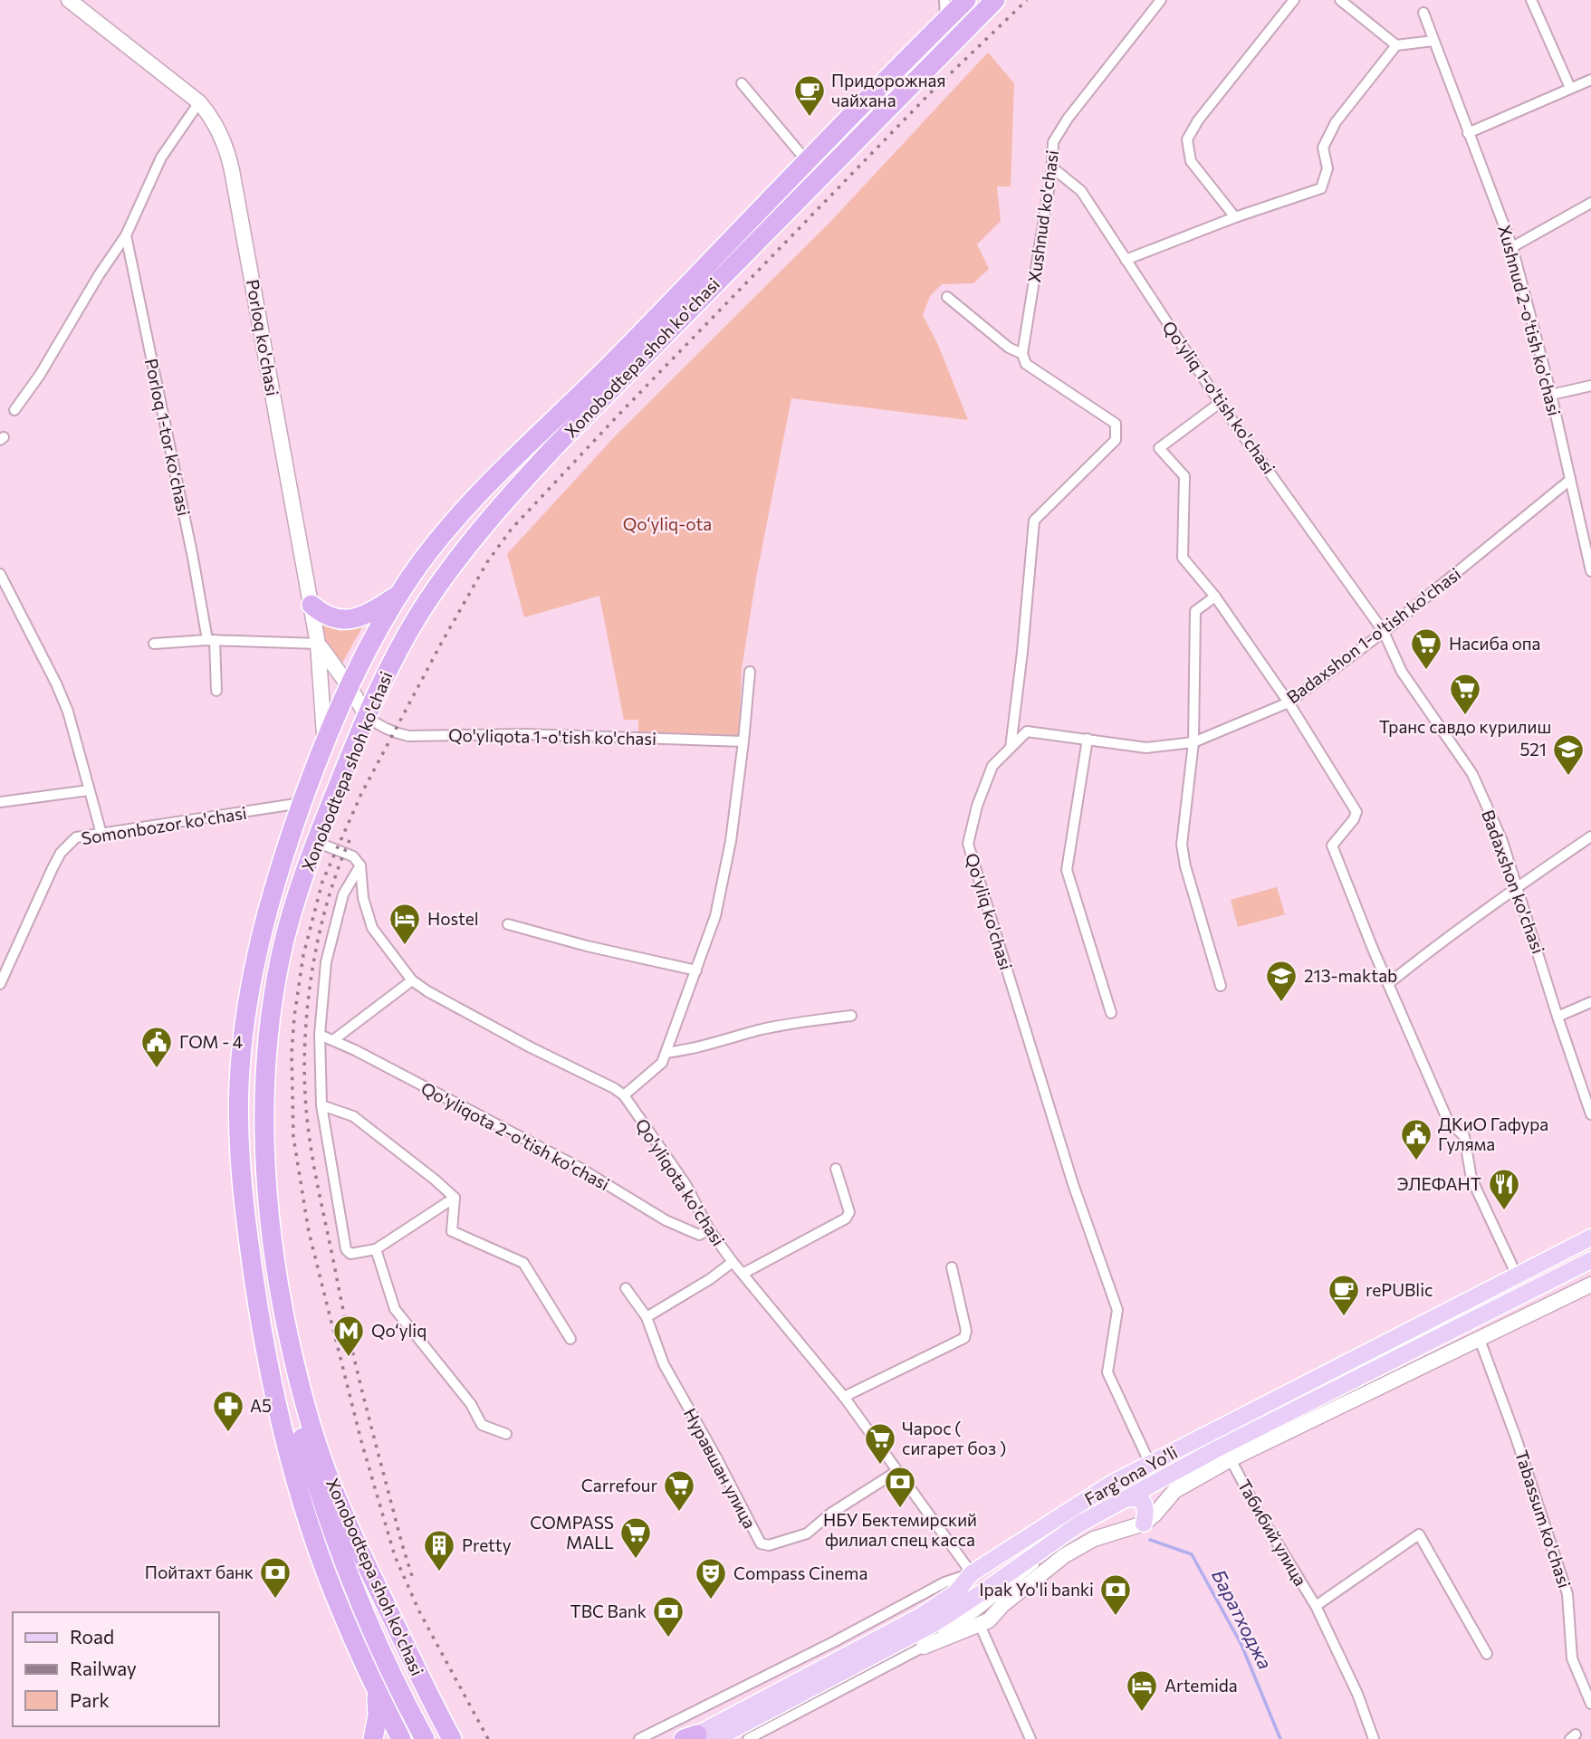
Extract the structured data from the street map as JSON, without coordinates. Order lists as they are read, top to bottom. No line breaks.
{"streets":{"highway":["Xonobodtepa shoh ko'chasi"],"main road":["Porloq ko'chasi","Farg'ona Yo'li"],"street":["Xushnud ko'chasi","Xushnud 2-o'tish ko'chasi","Qo'yliq 1-o'tish ko'chasi","Porloq 1-tor koʻchasi","Badaxshon 1-o'tish ko'chasi","Qo'yliqota 1-o'tish ko'chasi","Somonbozor ko'chasi","Badaxshon ko'chasi","Qo'yliq ko'chasi","Qo'yliqota 2-o'tish ko'chasi","Qo'yliqota ko'chasi","Нуравшан улица","Tabassum ko'chasi","Табибий улица"]},"crossings":[["Xushnud ko'chasi","Qo'yliq 1-o'tish ko'chasi"],["Xushnud 2-o'tish ko'chasi","Badaxshon 1-o'tish ko'chasi"],["Porloq ko'chasi","Xonobodtepa shoh ko'chasi"],["Xonobodtepa shoh ko'chasi","Qo'yliqota 1-o'tish ko'chasi"],["Xonobodtepa shoh ko'chasi","Somonbozor ko'chasi"],["Qo'yliq 1-o'tish ko'chasi","Badaxshon 1-o'tish ko'chasi"],["Qo'yliq 1-o'tish ko'chasi","Badaxshon ko'chasi"],["Badaxshon 1-o'tish ko'chasi","Badaxshon ko'chasi"],["Badaxshon 1-o'tish ko'chasi","Qo'yliq ko'chasi"],["Qo'yliq ko'chasi","Farg'ona Yo'li"],["Qo'yliqota 2-o'tish ko'chasi","Qo'yliqota ko'chasi"],["Qo'yliqota ko'chasi","Нуравшан улица"],["Qo'yliqota ko'chasi","Farg'ona Yo'li"]],"water":["Баратходжа"],"parks":["Qo‘yliq-ota"],"places":{"cafe":["Придорожная чайхана","rePUBlic"],"supermarket":["Насиба опа","Транс савдо курилиш","Чарос ( сигарет боз )","Carrefour","COMPASS MALL"],"school or university":["521","213-maktab"],"hotel":["Hostel","Artemida"],"public building":["ГОМ - 4","ДКиО Гафура Гуляма"],"restaurant":["ЭЛЕФАНТ"],"metro station":["Qo‘yliq"],"pharmacy":["А5"],"bank":["НБУ Бектемирский филиал спец касса","Пойтахт банк","Ipak Yo'li banki","TBC Bank"],"building":["Pretty"],"theatre":["Compass Cinema"]},"legend":["Road","Railway","Park"]}
